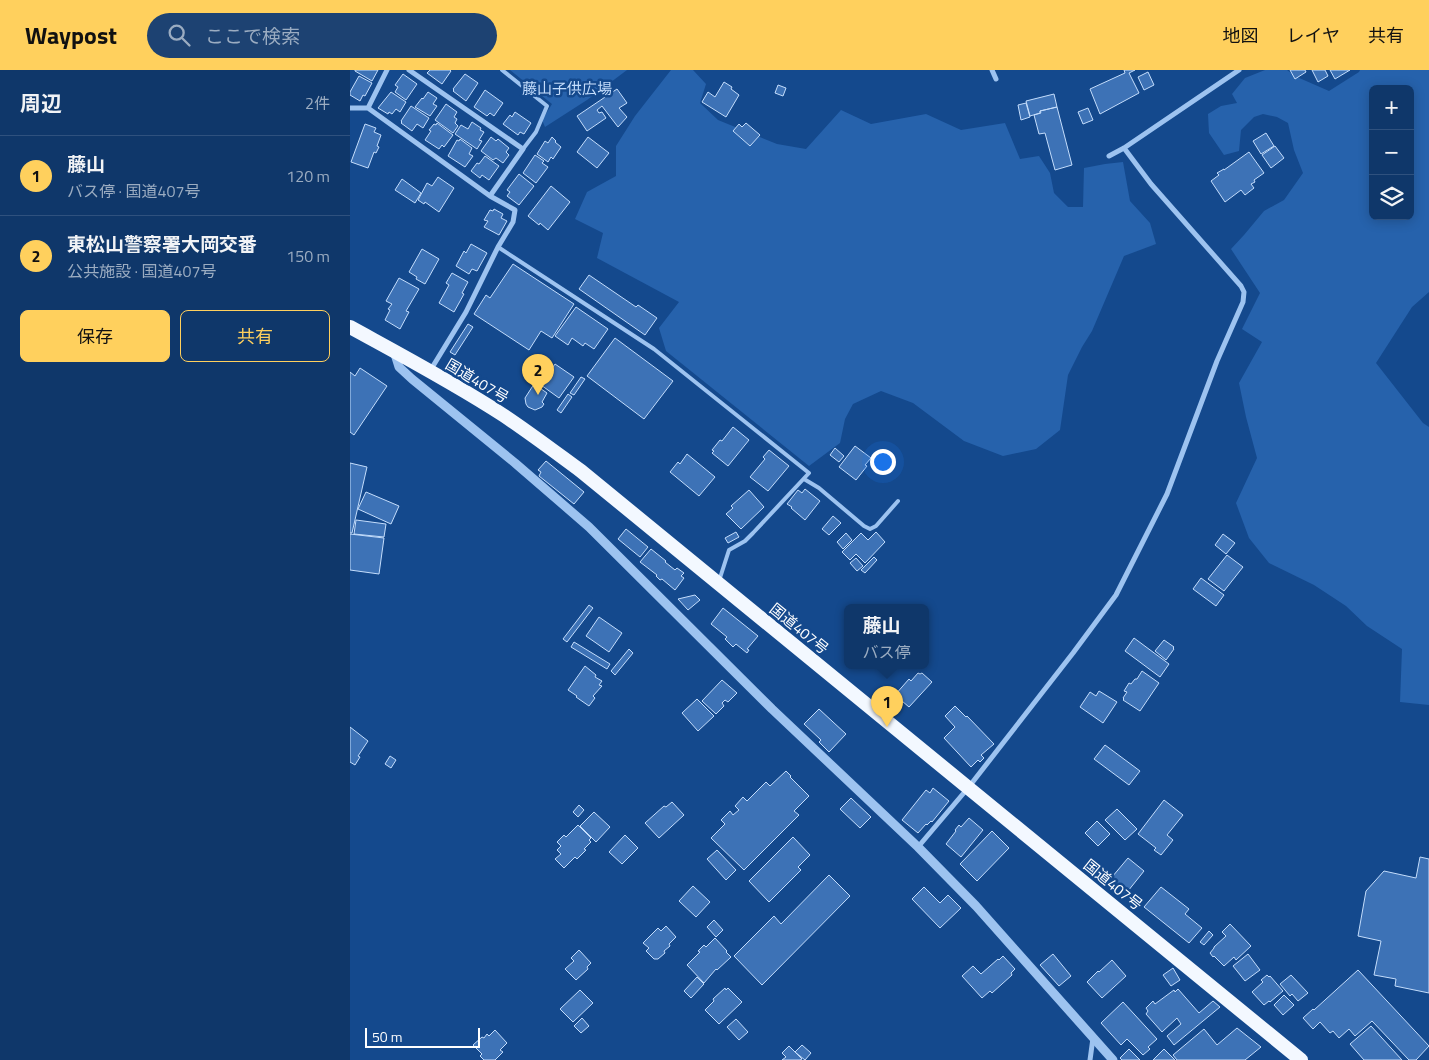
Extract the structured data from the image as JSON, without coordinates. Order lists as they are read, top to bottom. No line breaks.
{"streets":{"highway":["国道407号"]},"parks":["藤山子供広場"],"scale_bar":"50 m","page":{"header":"Waypost","search":"ここで検索","nav":["地図","レイヤ","共有"],"heading":["周辺","2件"],"map_buttons":["+","−"],"list":[{"mark":"1","name":"藤山","note":"バス停 · 国道407号","value":"120 m"},{"mark":"2","name":"東松山警察署大岡交番","note":"公共施設 · 国道407号","value":"150 m"}],"buttons":["保存","共有"],"pins":["2","1"],"popup":["藤山","バス停"],"scale":"50 m"}}
